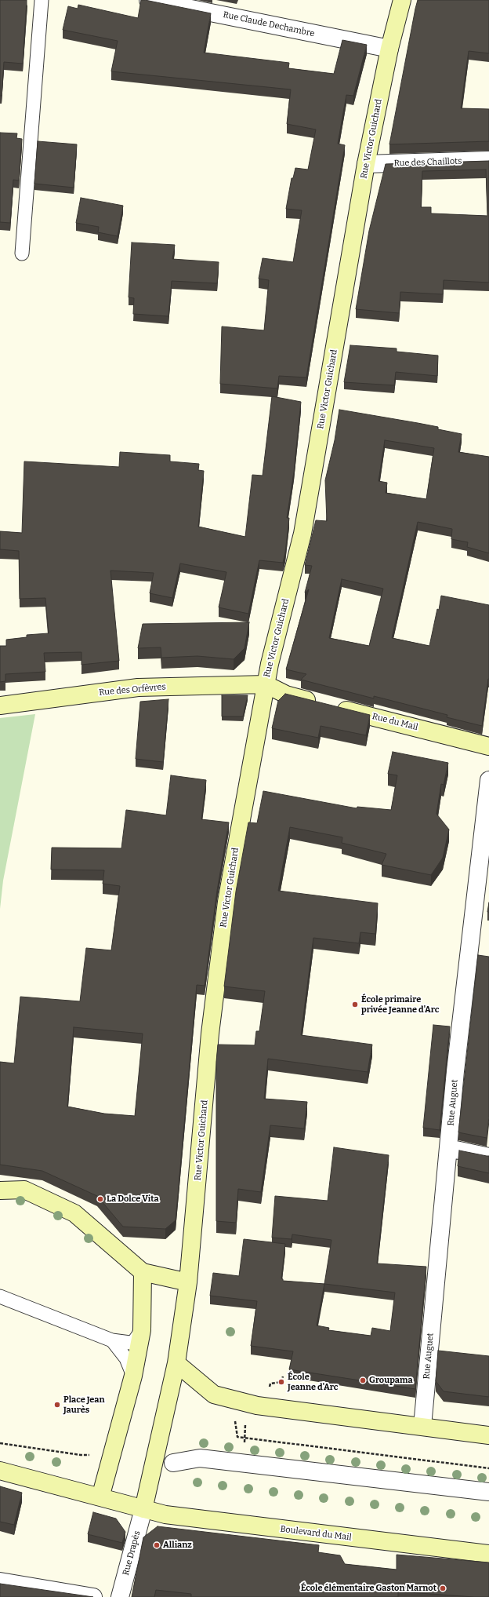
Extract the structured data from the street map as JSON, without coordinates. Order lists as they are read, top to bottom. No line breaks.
{"streets":{"main road":["Rue Victor Guichard","Rue des Orfèvres","Rue du Mail","Boulevard du Mail"],"street":["Rue Claude Dechambre","Rue des Chaillots","Rue Auguet","Rue Drapès"]},"crossings":[["Rue Claude Dechambre","Rue Victor Guichard"],["Rue Victor Guichard","Rue des Chaillots"],["Rue Victor Guichard","Rue des Orfèvres"],["Rue Victor Guichard","Rue du Mail"],["Rue Victor Guichard","Boulevard du Mail"],["Rue Victor Guichard","Rue Drapès"],["Rue des Orfèvres","Rue du Mail"],["Boulevard du Mail","Rue Drapès"]],"places":["École primaire privée Jeanne d'Arc","La Dolce Vita","Groupama","École Jeanne d'Arc","Place Jean Jaurès","Allianz","École élémentaire Gaston Marnot"]}
